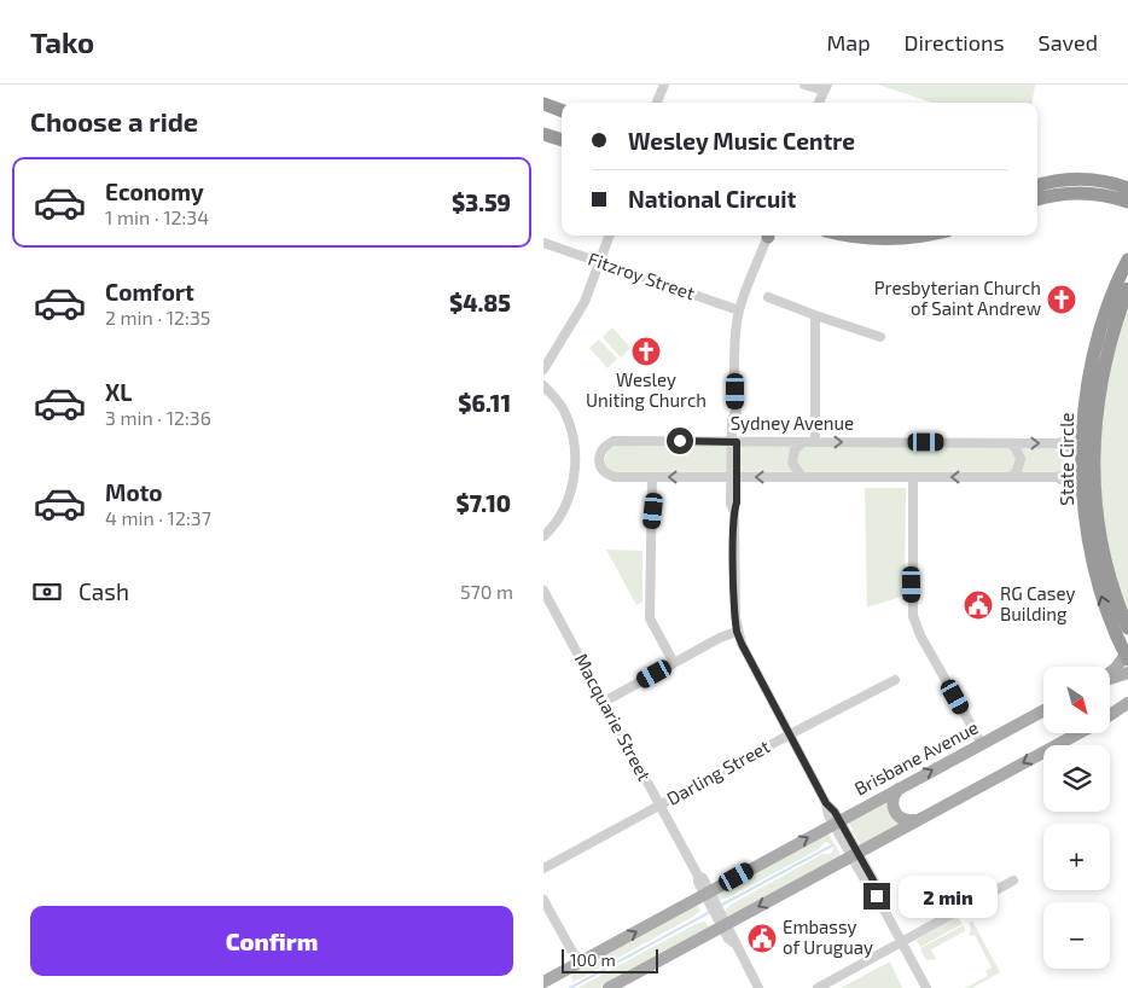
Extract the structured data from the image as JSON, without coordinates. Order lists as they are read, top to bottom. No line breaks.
{"streets":{"highway":["Sydney Avenue","State Circle"],"main road":["Brisbane Avenue"],"street":["Fitzroy Street","Macquarie Street","Darling Street"]},"crossings":[["Sydney Avenue","State Circle"],["Macquarie Street","Brisbane Avenue"],["Macquarie Street","Darling Street"]],"places":{"church":["Presbyterian Church of Saint Andrew","Wesley Uniting Church"],"public building":["RG Casey Building","Embassy of Uruguay"]},"scale_bar":"100 m","north":"bottom right","page":{"header":"Tako","nav":["Map","Directions","Saved"],"heading":"Choose a ride","banner":["Wesley Music Centre","National Circuit"],"list":[{"name":"Economy","note":"1 min · 12:34","value":"$3.59"},{"name":"Comfort","note":"2 min · 12:35","value":"$4.85"},{"name":"XL","note":"3 min · 12:36","value":"$6.11"},{"name":"Moto","note":"4 min · 12:37","value":"$7.10"}],"pay":["Cash","570 m"],"map_buttons":["+","−"],"bubble":"2 min","buttons":"Confirm","scale":"100 m"}}
